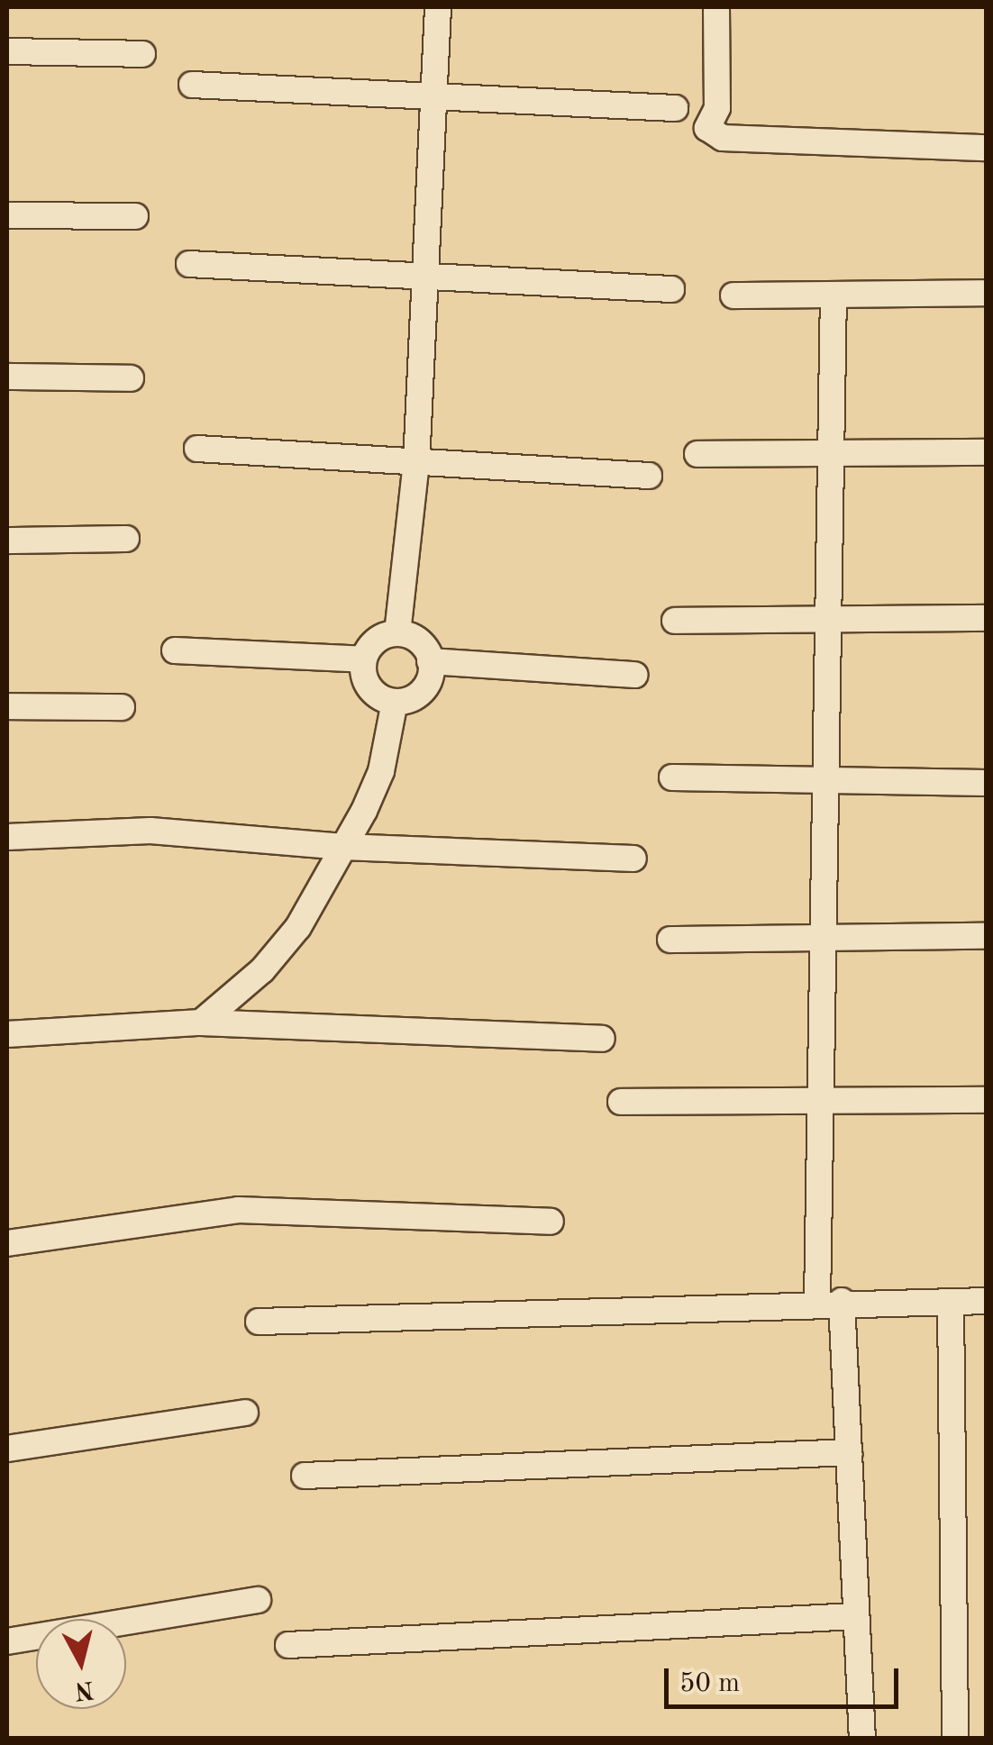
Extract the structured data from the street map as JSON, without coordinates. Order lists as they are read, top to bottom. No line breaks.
{"scale_bar":"50 m","north":"bottom"}
